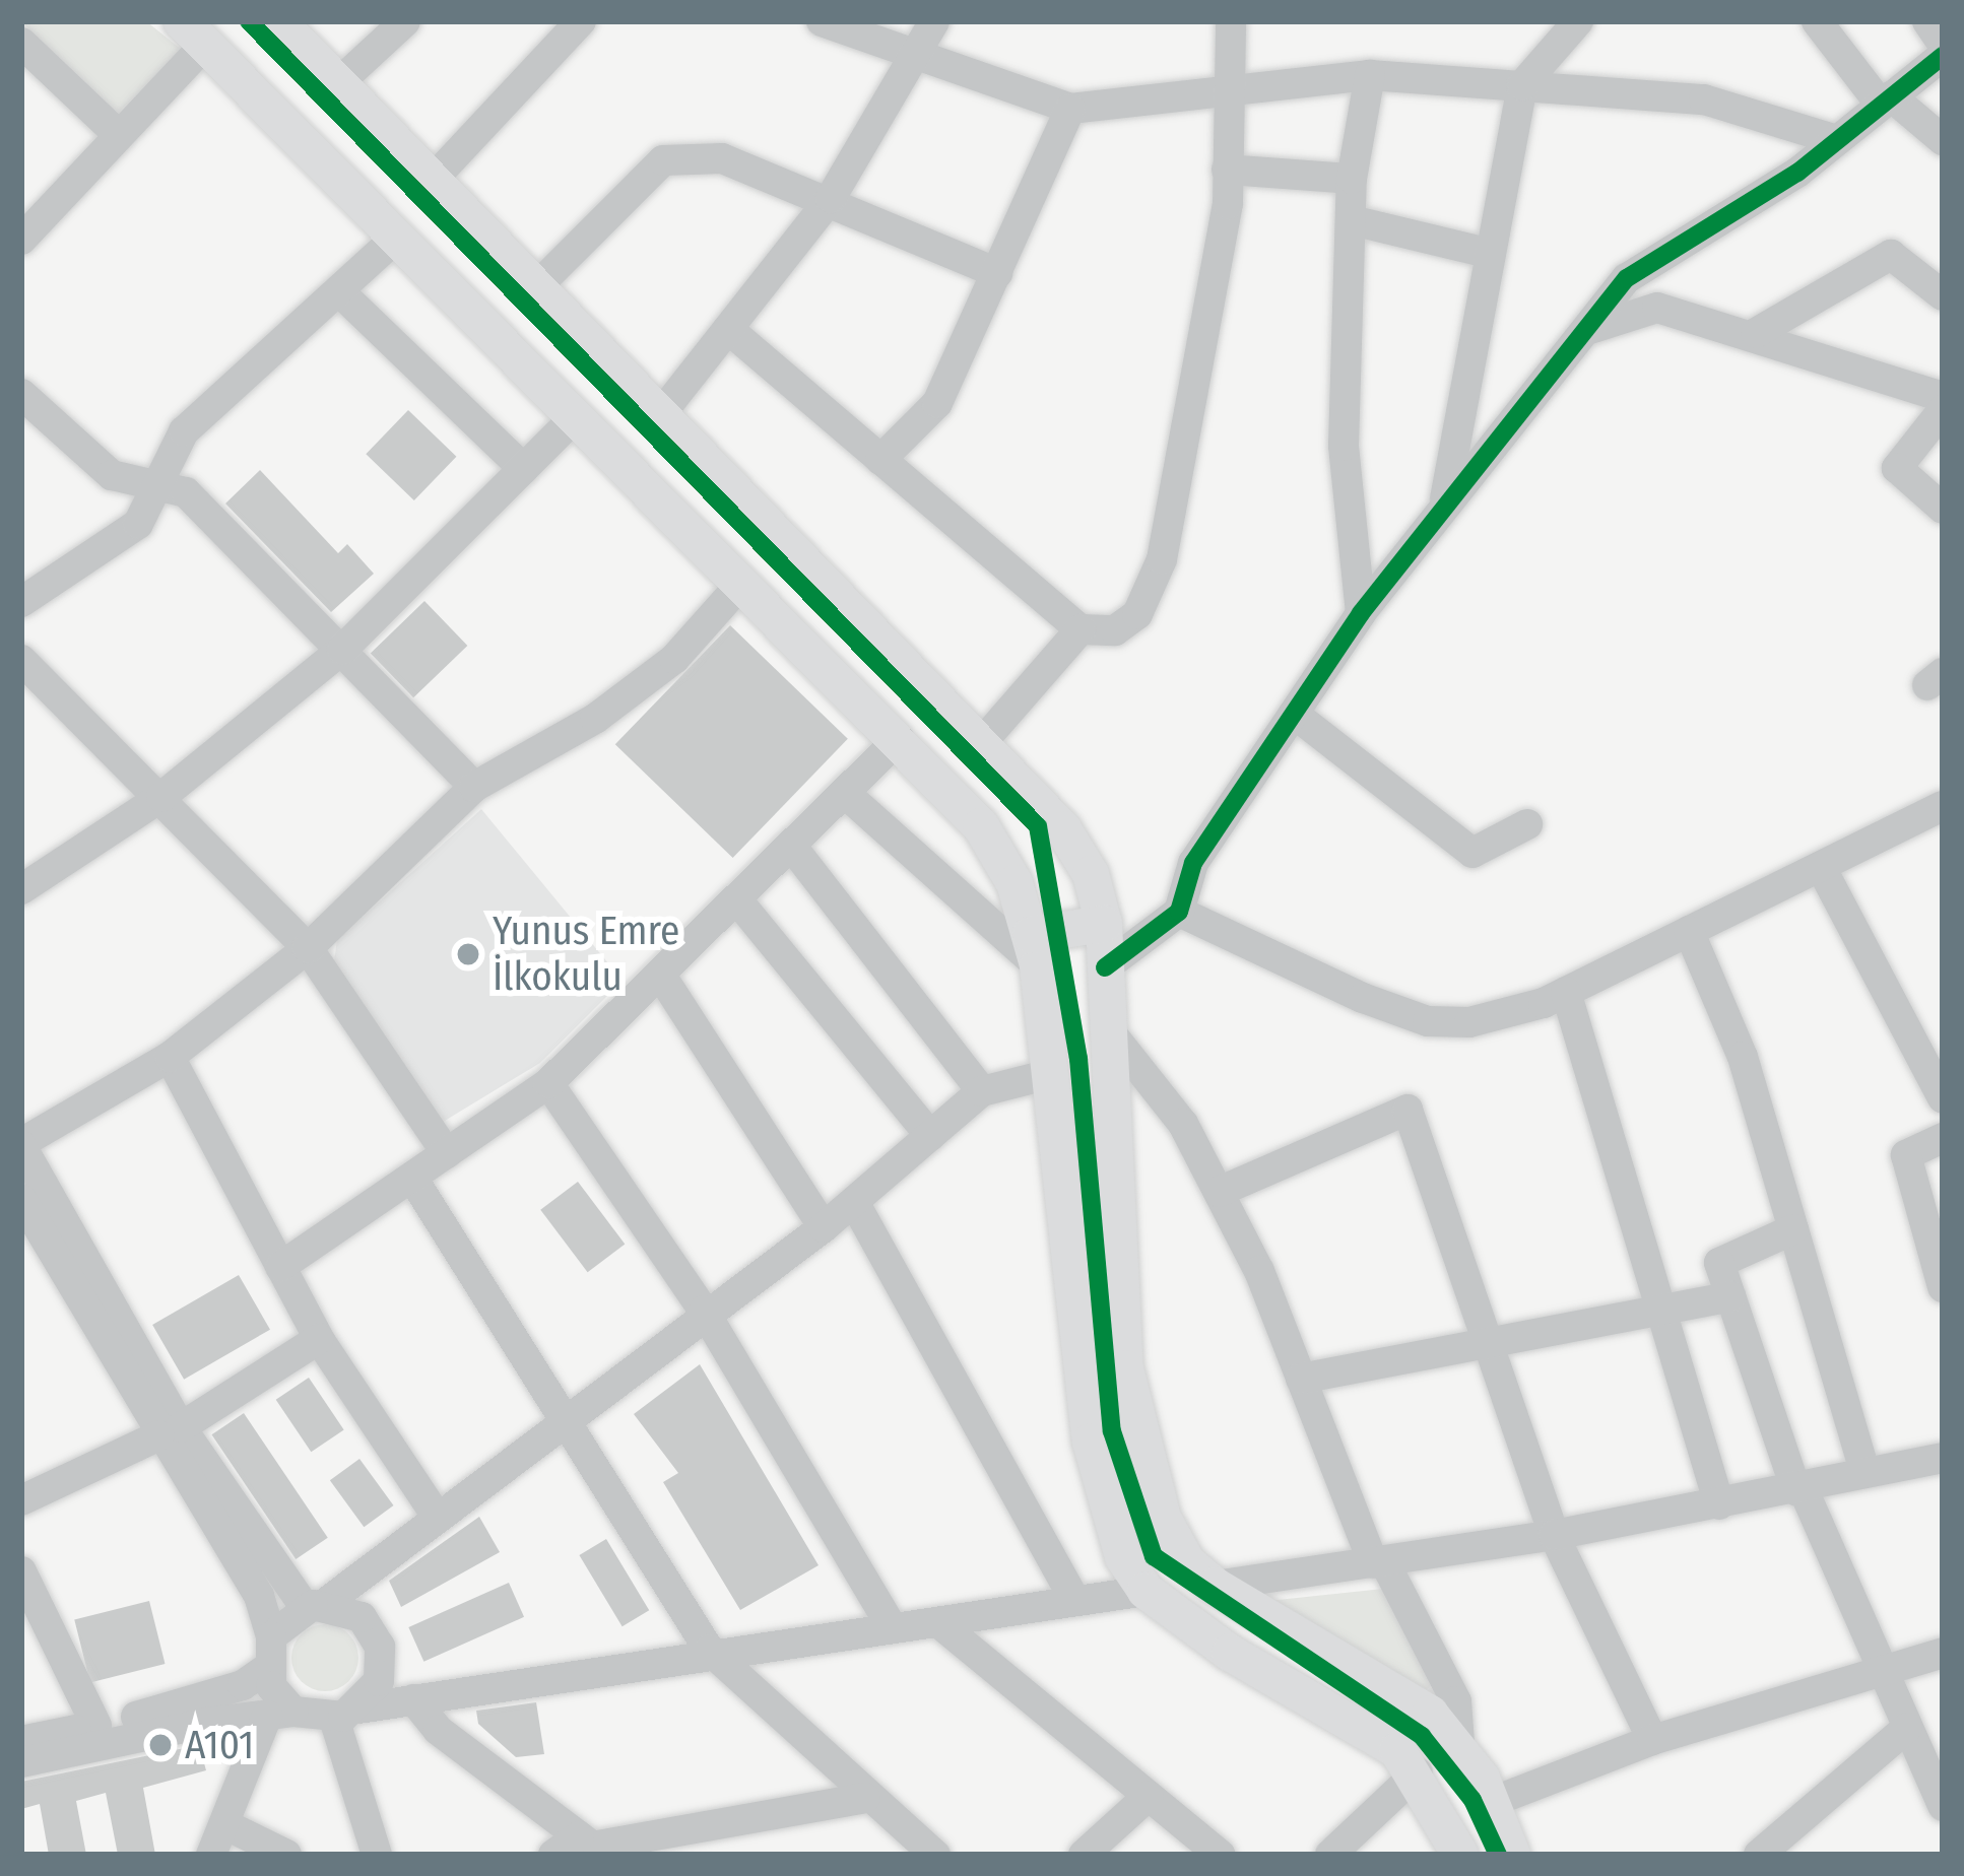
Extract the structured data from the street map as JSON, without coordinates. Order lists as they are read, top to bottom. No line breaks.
{"places":["Yunus Emre İlkokulu","A101"]}
